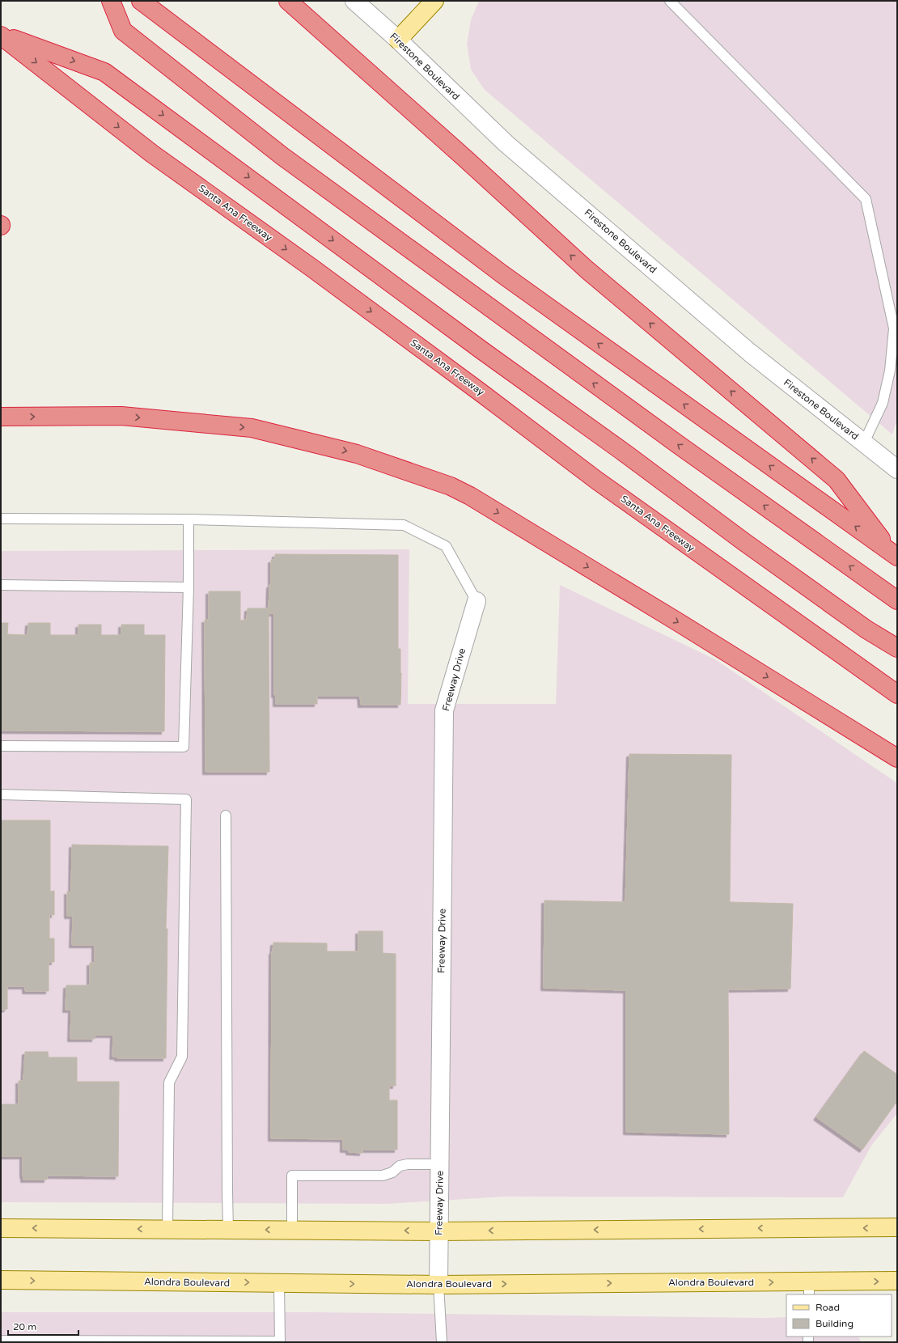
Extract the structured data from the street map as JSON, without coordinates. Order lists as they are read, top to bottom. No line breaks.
{"streets":{"highway":["Santa Ana Freeway"],"main road":["Alondra Boulevard"],"street":["Firestone Boulevard","Freeway Drive"]},"crossings":[["Freeway Drive","Alondra Boulevard"]],"legend":["Road","Building"],"scale_bar":"20 m"}
